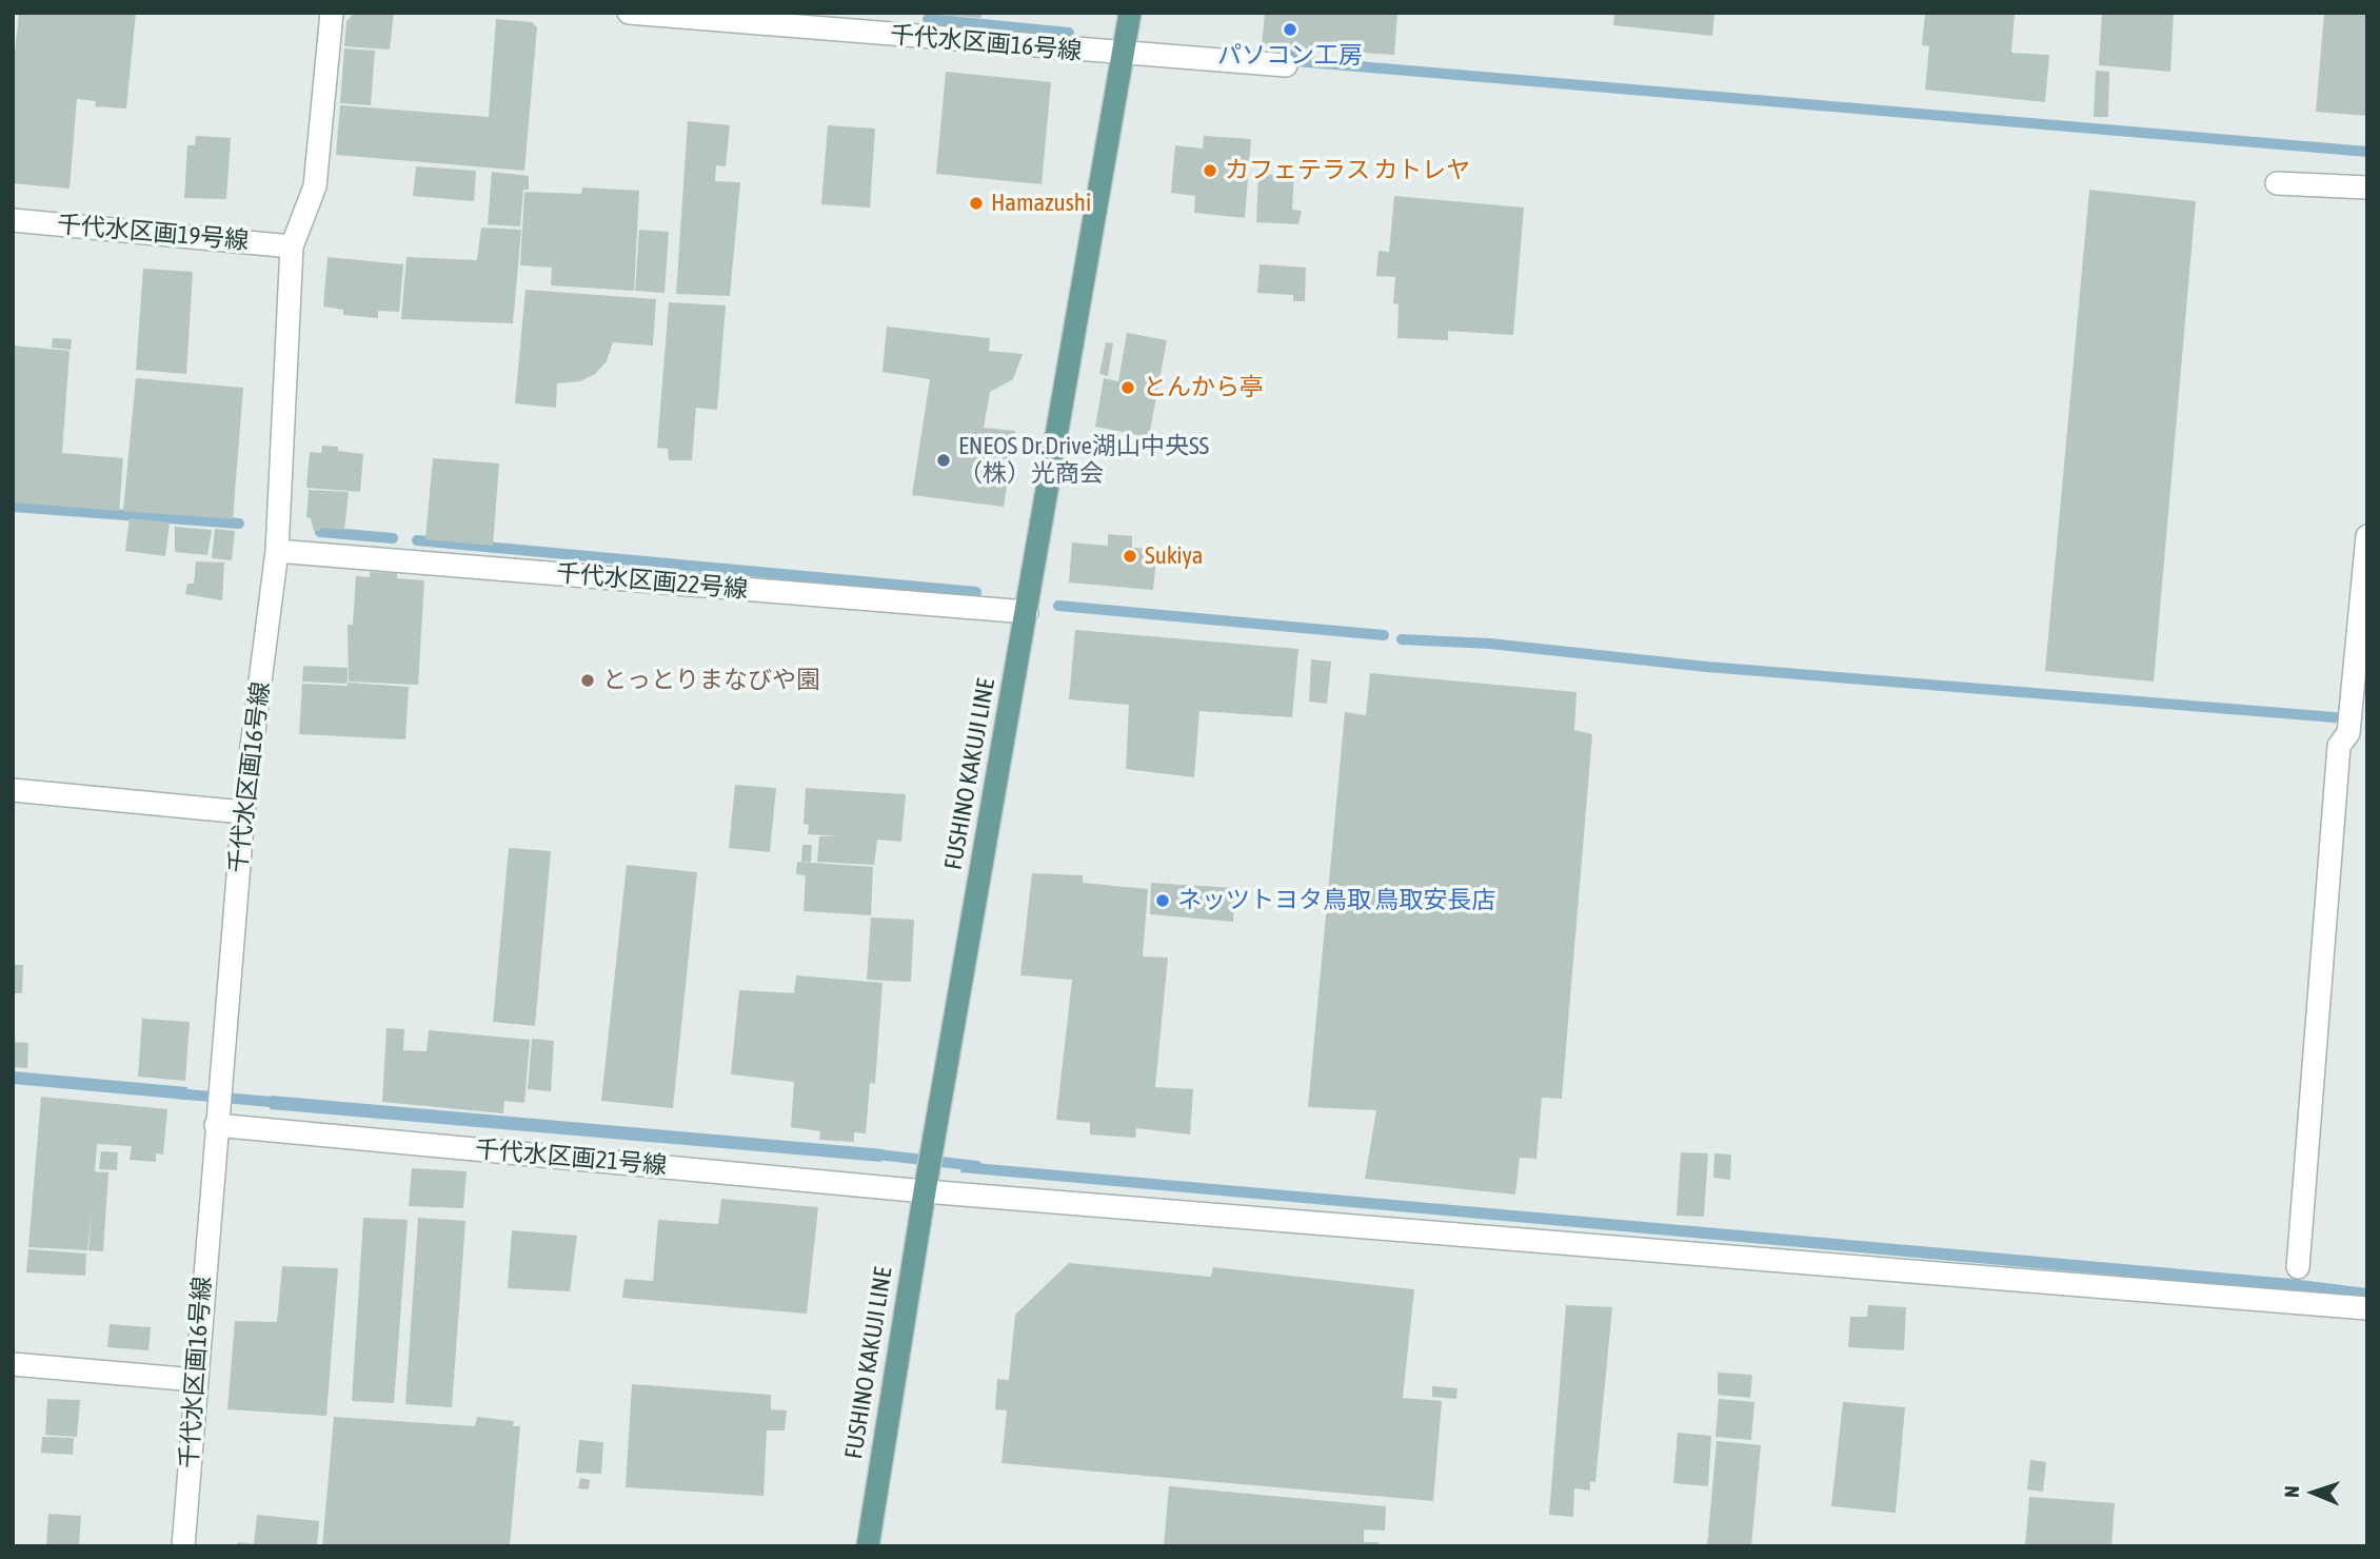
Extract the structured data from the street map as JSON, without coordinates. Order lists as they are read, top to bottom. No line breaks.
{"streets":{"main road":["FUSHINO KAKUJI LINE"],"street":["千代水区画16号線","千代水区画19号線","千代水区画22号線","千代水区画21号線"]},"crossings":[["千代水区画16号線","千代水区画19号線"],["千代水区画16号線","千代水区画22号線"],["千代水区画16号線","FUSHINO KAKUJI LINE"],["千代水区画16号線","千代水区画21号線"],["千代水区画22号線","FUSHINO KAKUJI LINE"],["FUSHINO KAKUJI LINE","千代水区画21号線"]],"places":["パソコン工房","カフェテラス カトレヤ","Hamazushi","とんから亭","ENEOS Dr.Drive湖山中央SS （株）光商会","Sukiya","とっとりまなびや園","ネッツトヨタ鳥取 鳥取安長店"],"north":"left"}
